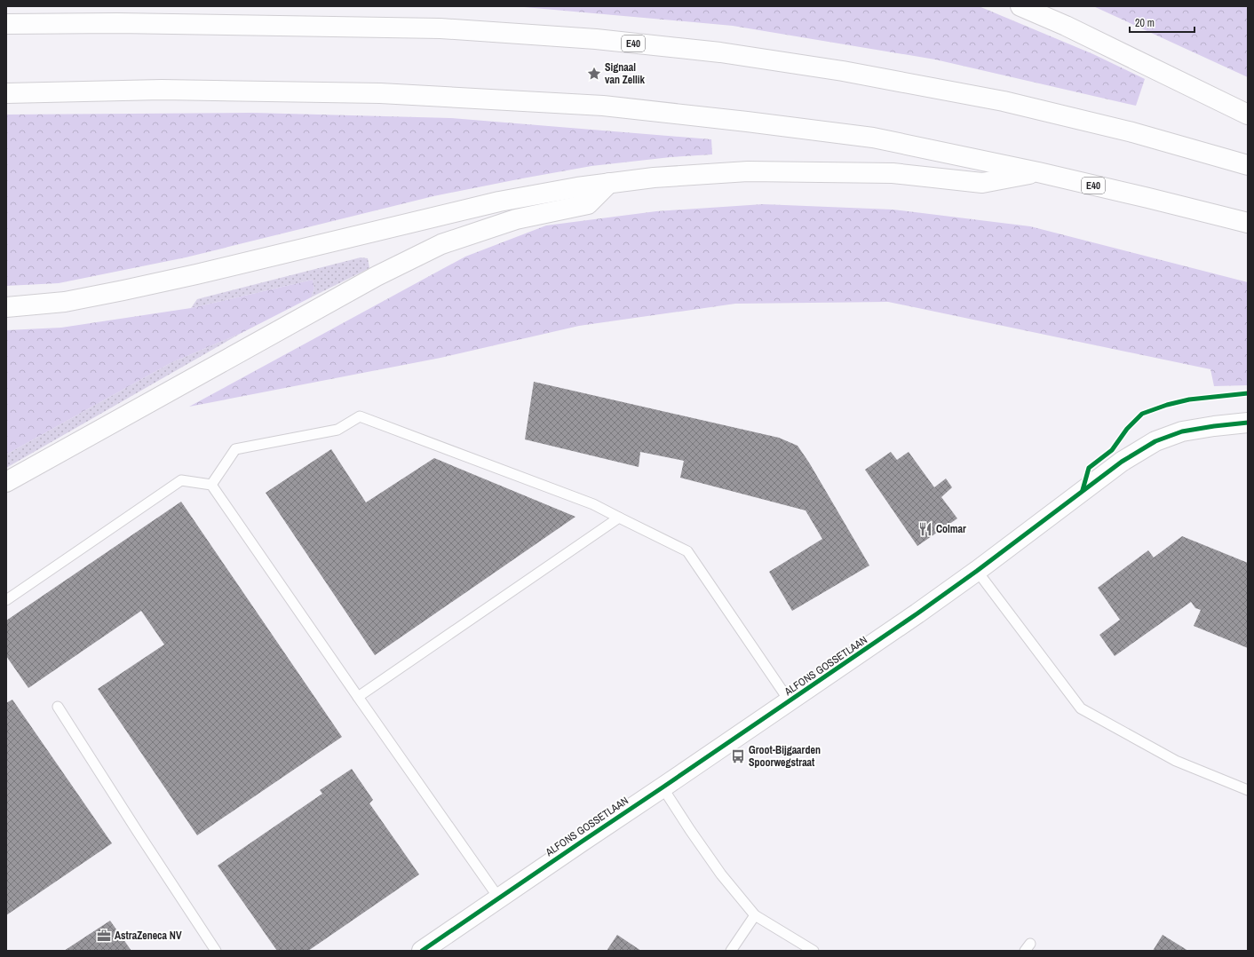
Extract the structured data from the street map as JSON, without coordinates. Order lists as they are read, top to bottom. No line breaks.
{"streets":{"main road":["E40","ALFONS GOSSETLAAN"]},"places":{"place":["Signaal van Zellik"],"restaurant":["Colmar"],"bus stop":["Groot-Bijgaarden Spoorwegstraat"],"office":["AstraZeneca NV"]},"scale_bar":"20 m"}
